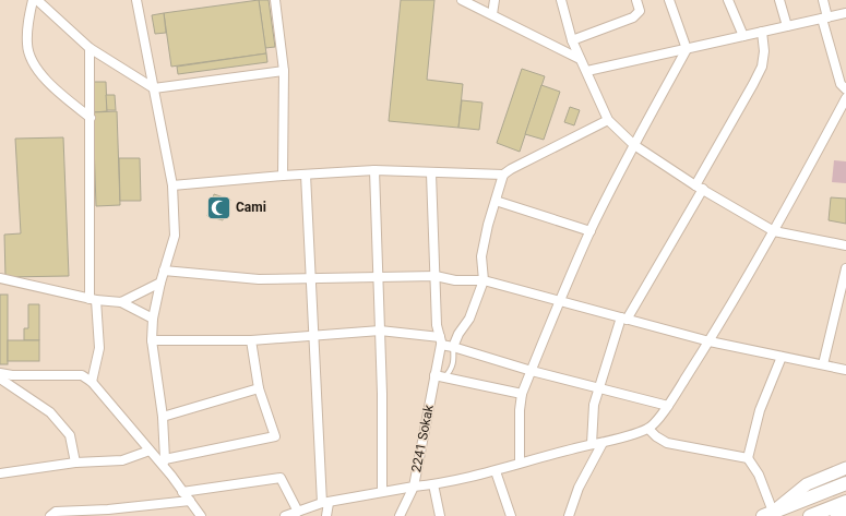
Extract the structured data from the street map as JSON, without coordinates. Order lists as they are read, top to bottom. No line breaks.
{"streets":{"street":["2241 Sokak"]},"places":{"mosque":["Cami"]}}
